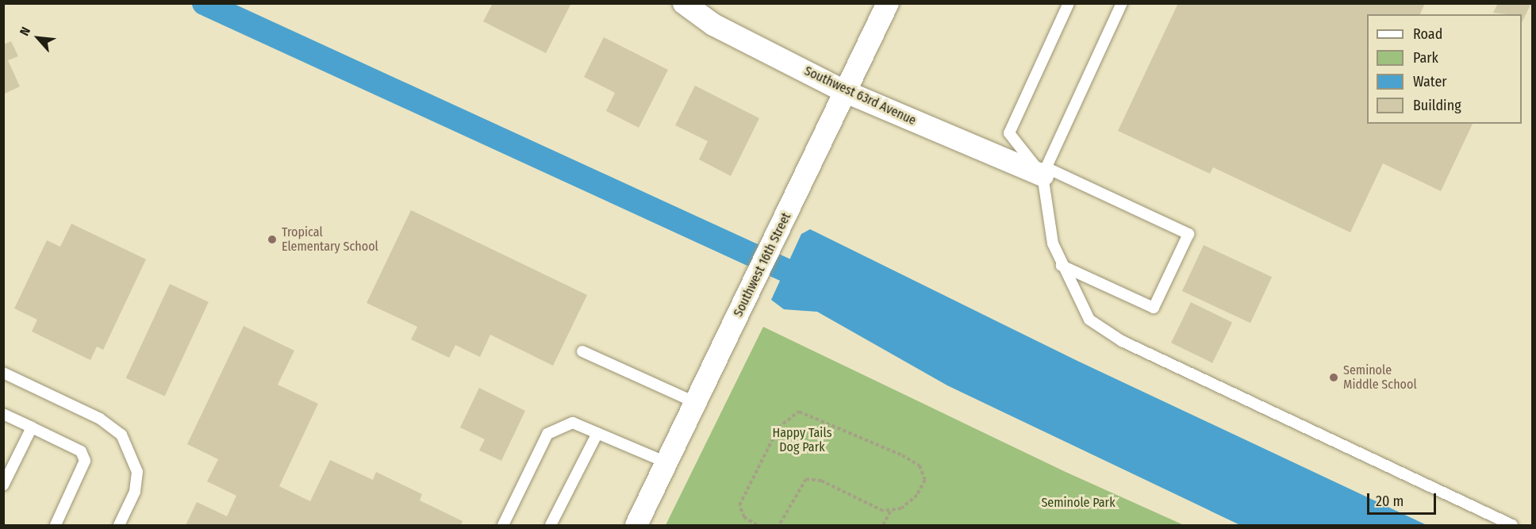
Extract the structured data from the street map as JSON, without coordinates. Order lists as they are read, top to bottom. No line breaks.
{"streets":{"street":["Southwest 63rd Avenue","Southwest 16th Street"]},"crossings":[["Southwest 63rd Avenue","Southwest 16th Street"]],"parks":["Happy Tails Dog Park","Seminole Park"],"places":["Tropical Elementary School","Seminole Middle School"],"legend":["Road","Park","Water","Building"],"scale_bar":"20 m","north":"top left"}
